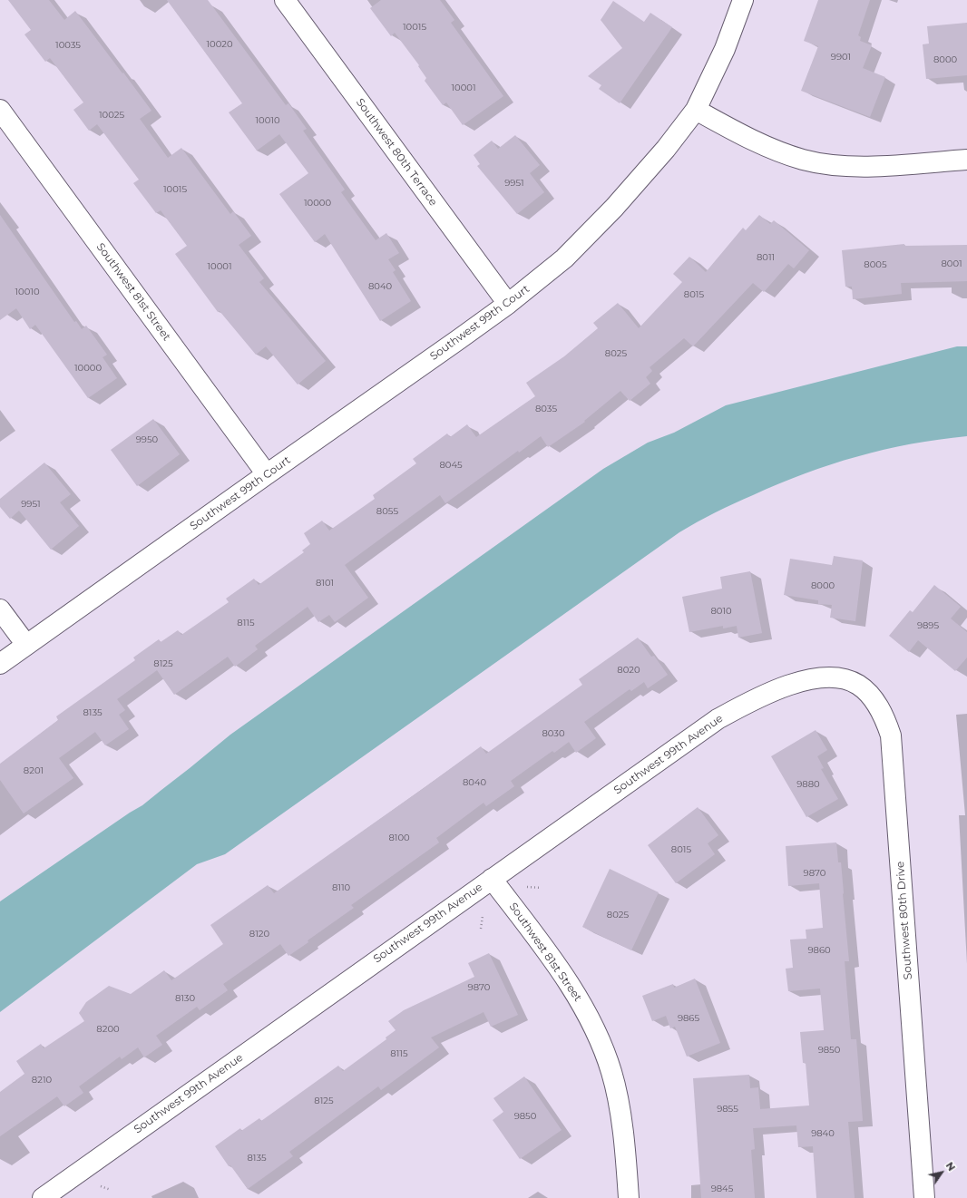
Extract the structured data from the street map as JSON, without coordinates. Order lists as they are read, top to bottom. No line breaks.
{"streets":{"street":["Southwest 80th Terrace","Southwest 81st Street","Southwest 99th Court","Southwest 99th Avenue","Southwest 80th Drive"]},"crossings":[["Southwest 80th Terrace","Southwest 99th Court"],["Southwest 81st Street","Southwest 99th Court"],["Southwest 81st Street","Southwest 99th Avenue"],["Southwest 99th Avenue","Southwest 80th Drive"]],"house_numbers":["10015","10020","10035","9901","8000","10001","10025","10010","9951","10015","10000","8011","8001","8005","10001","8040","10010","8015","8025","10000","8035","9950","8045","9951","8055","8101","8000","8010","8115","9895","8125","8020","8135","8030","8201","8040","9880","8100","8015","9870","8110","8025","8120","9860","9870","8130","9865","8200","9850","8115","8210","8125","9855","9850","9840","8135","9845"],"north":"top right"}
